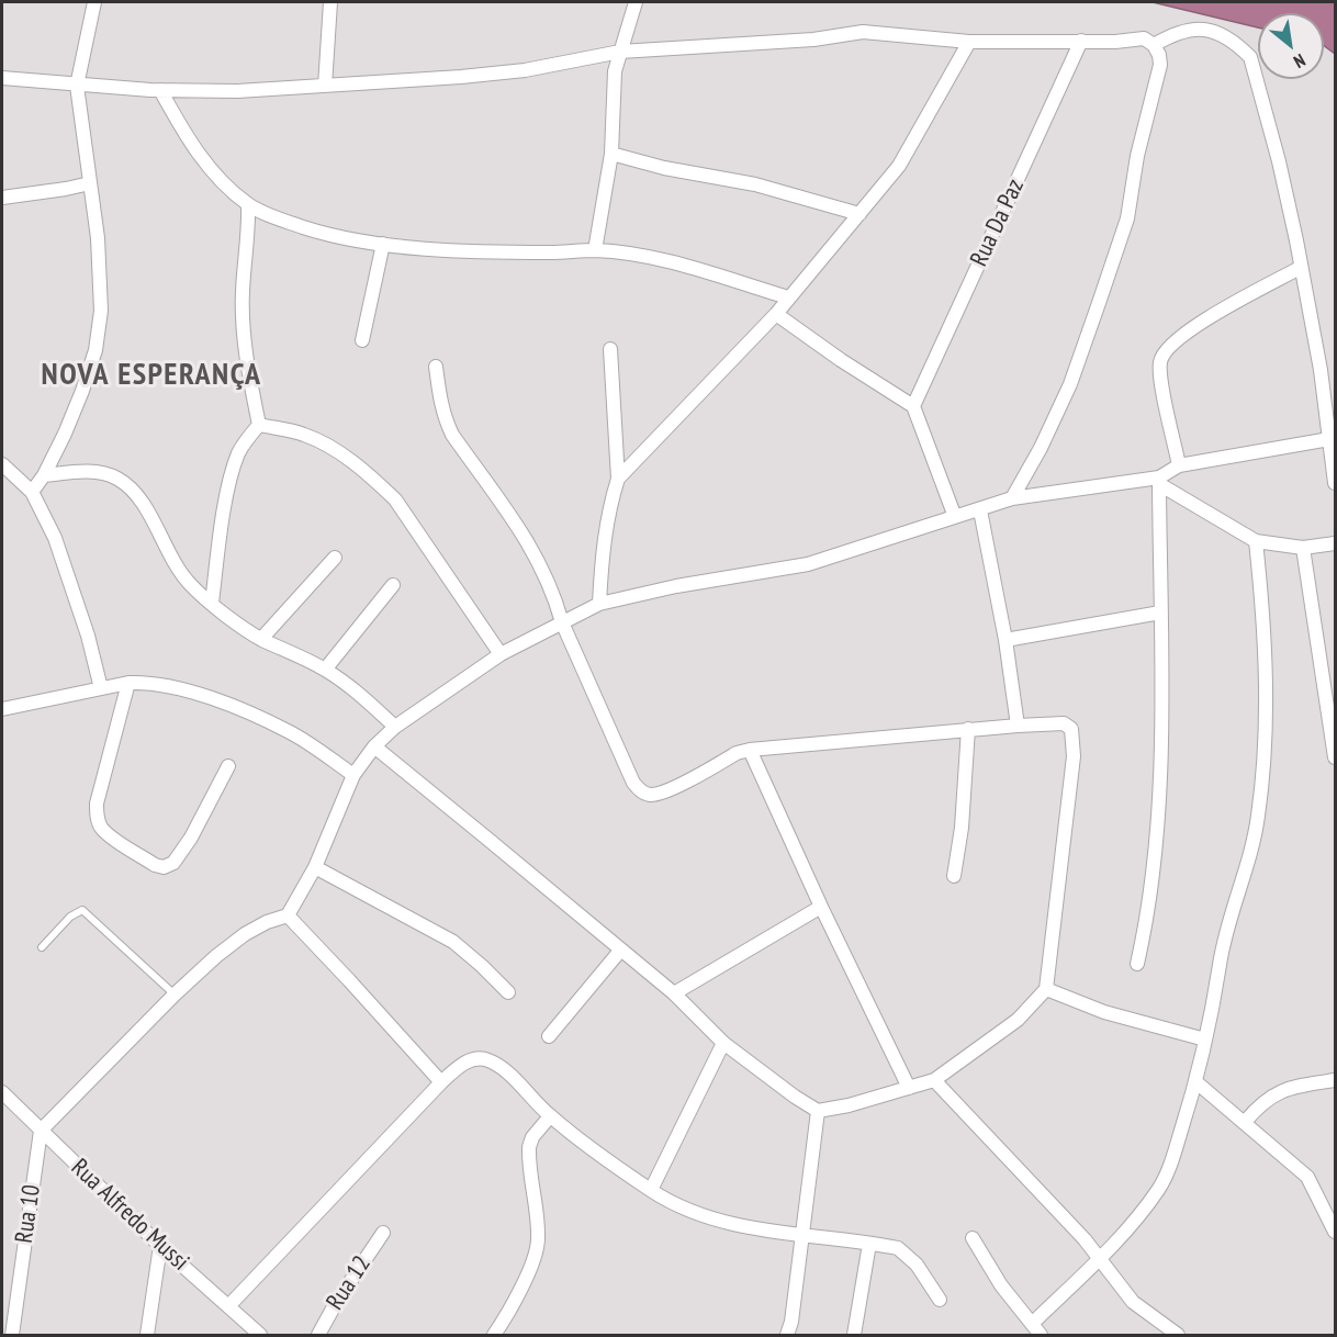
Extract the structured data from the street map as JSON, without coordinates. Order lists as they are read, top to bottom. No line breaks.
{"streets":{"street":["Rua Da Paz","Rua 10","Rua Alfredo Mussi","Rua 12"]},"crossings":[["Rua 10","Rua Alfredo Mussi"]],"districts":["NOVA ESPERANÇA"],"north":"bottom right"}
